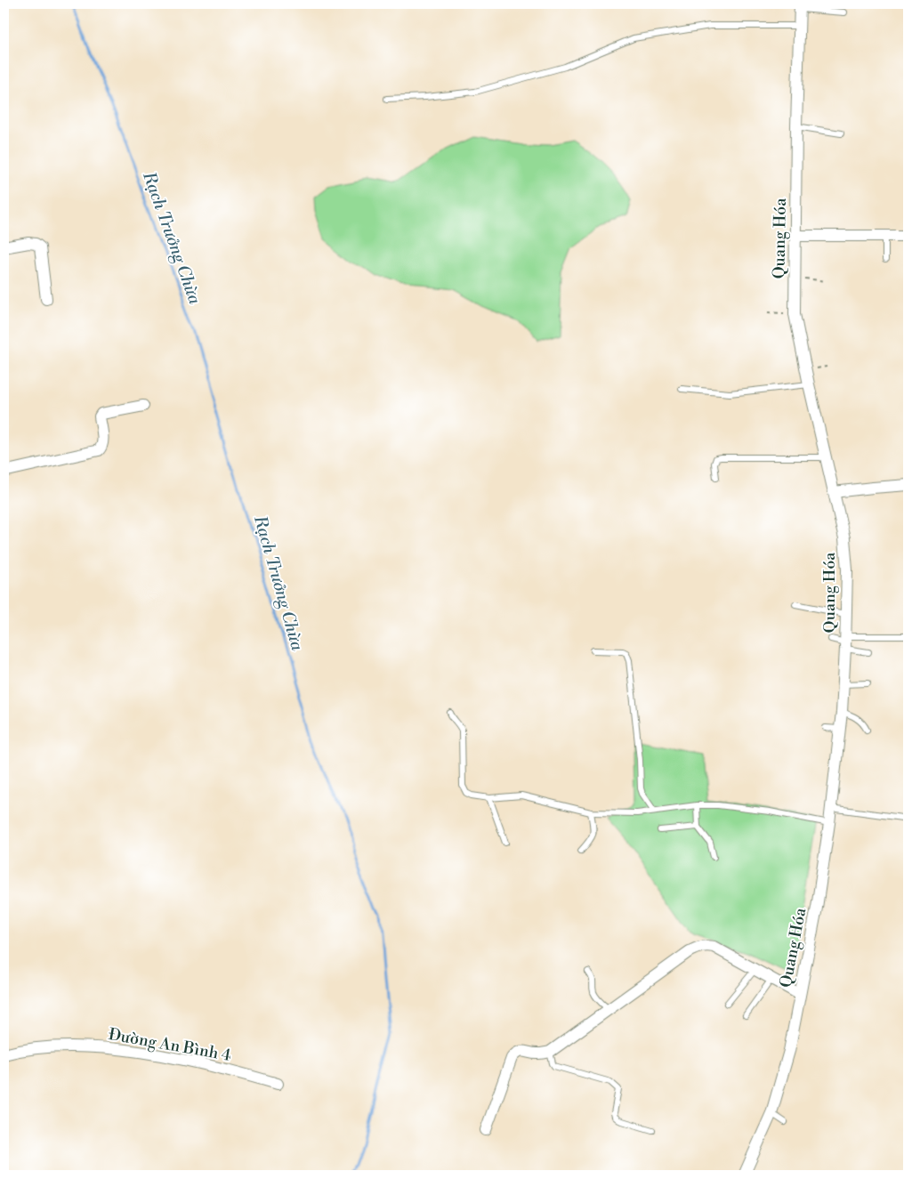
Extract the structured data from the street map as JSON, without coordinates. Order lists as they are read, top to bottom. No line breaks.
{"streets":{"street":["Quang Hóa","Đường An Bình 4"]},"water":["Rạch Trưởng Chừa"]}
